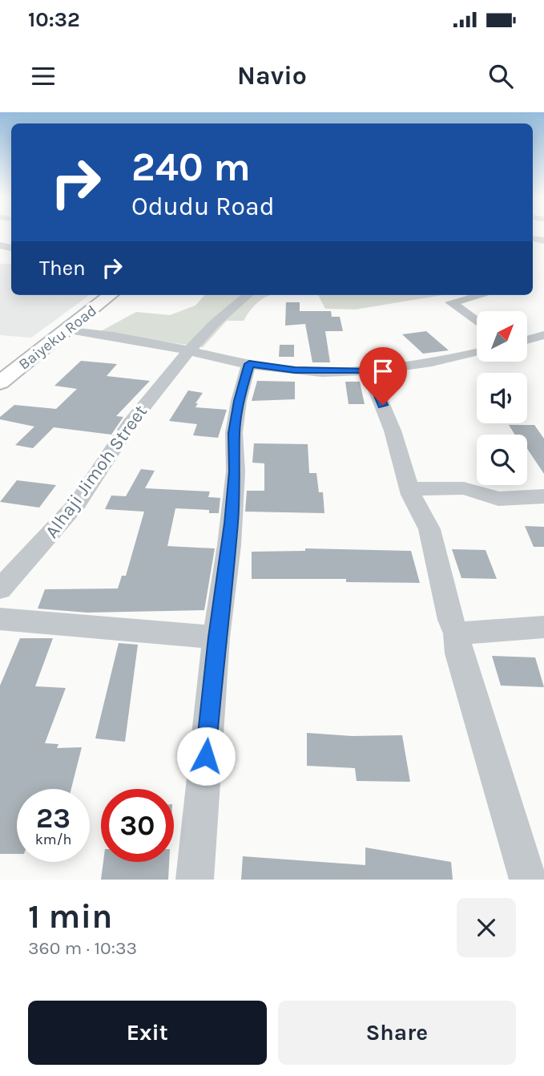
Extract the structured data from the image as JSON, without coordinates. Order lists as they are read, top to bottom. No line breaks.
{"streets":{"main road":["Baiyeku Road"],"street":["Alhaji Jimoh Street"]},"north":"top right","page":{"status":"10:32","header":"Navio","turn":["240 m","Odudu Road"],"then":"Then","speed":"23 km/h","limit":"30","heading":["1 min","360 m · 10:33"],"buttons":["Exit","Share"]}}
